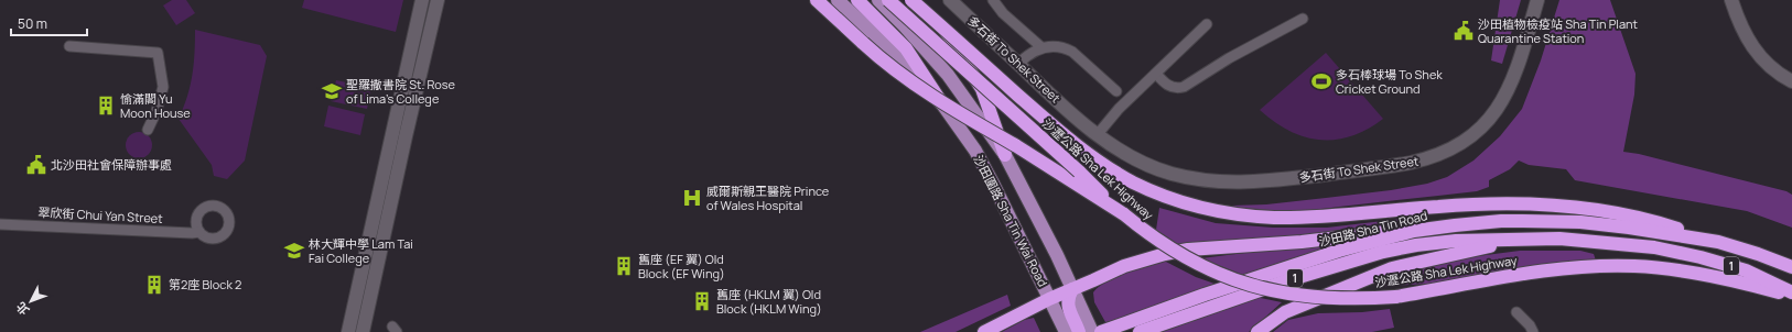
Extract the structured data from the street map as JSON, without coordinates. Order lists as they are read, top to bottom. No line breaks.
{"streets":{"highway":["沙瀝公路 Sha Lek Highway","沙田路 Sha Tin Road","1"],"main road":["沙田圍路 Sha Tin Wai Road"],"street":["多石街 To Shek Street","翠欣街 Chui Yan Street"]},"crossings":[["沙瀝公路 Sha Lek Highway","沙田路 Sha Tin Road"]],"places":{"public building":["沙田植物檢疫站 Sha Tin Plant Quarantine Station","北沙田社會保障辦事處"],"sports":["多石棒球場 To Shek Cricket Ground"],"school or university":["聖羅撒書院 St. Rose of Lima's College","林大輝中學 Lam Tai Fai College"],"building":["愉滿閣 Yu Moon House","舊座 (EF 翼) Old Block (EF Wing)","第2座 Block 2","舊座 (HKLM 翼) Old Block (HKLM Wing)"],"hospital":["威爾斯親王醫院 Prince of Wales Hospital"]},"scale_bar":"50 m","north":"bottom left"}
